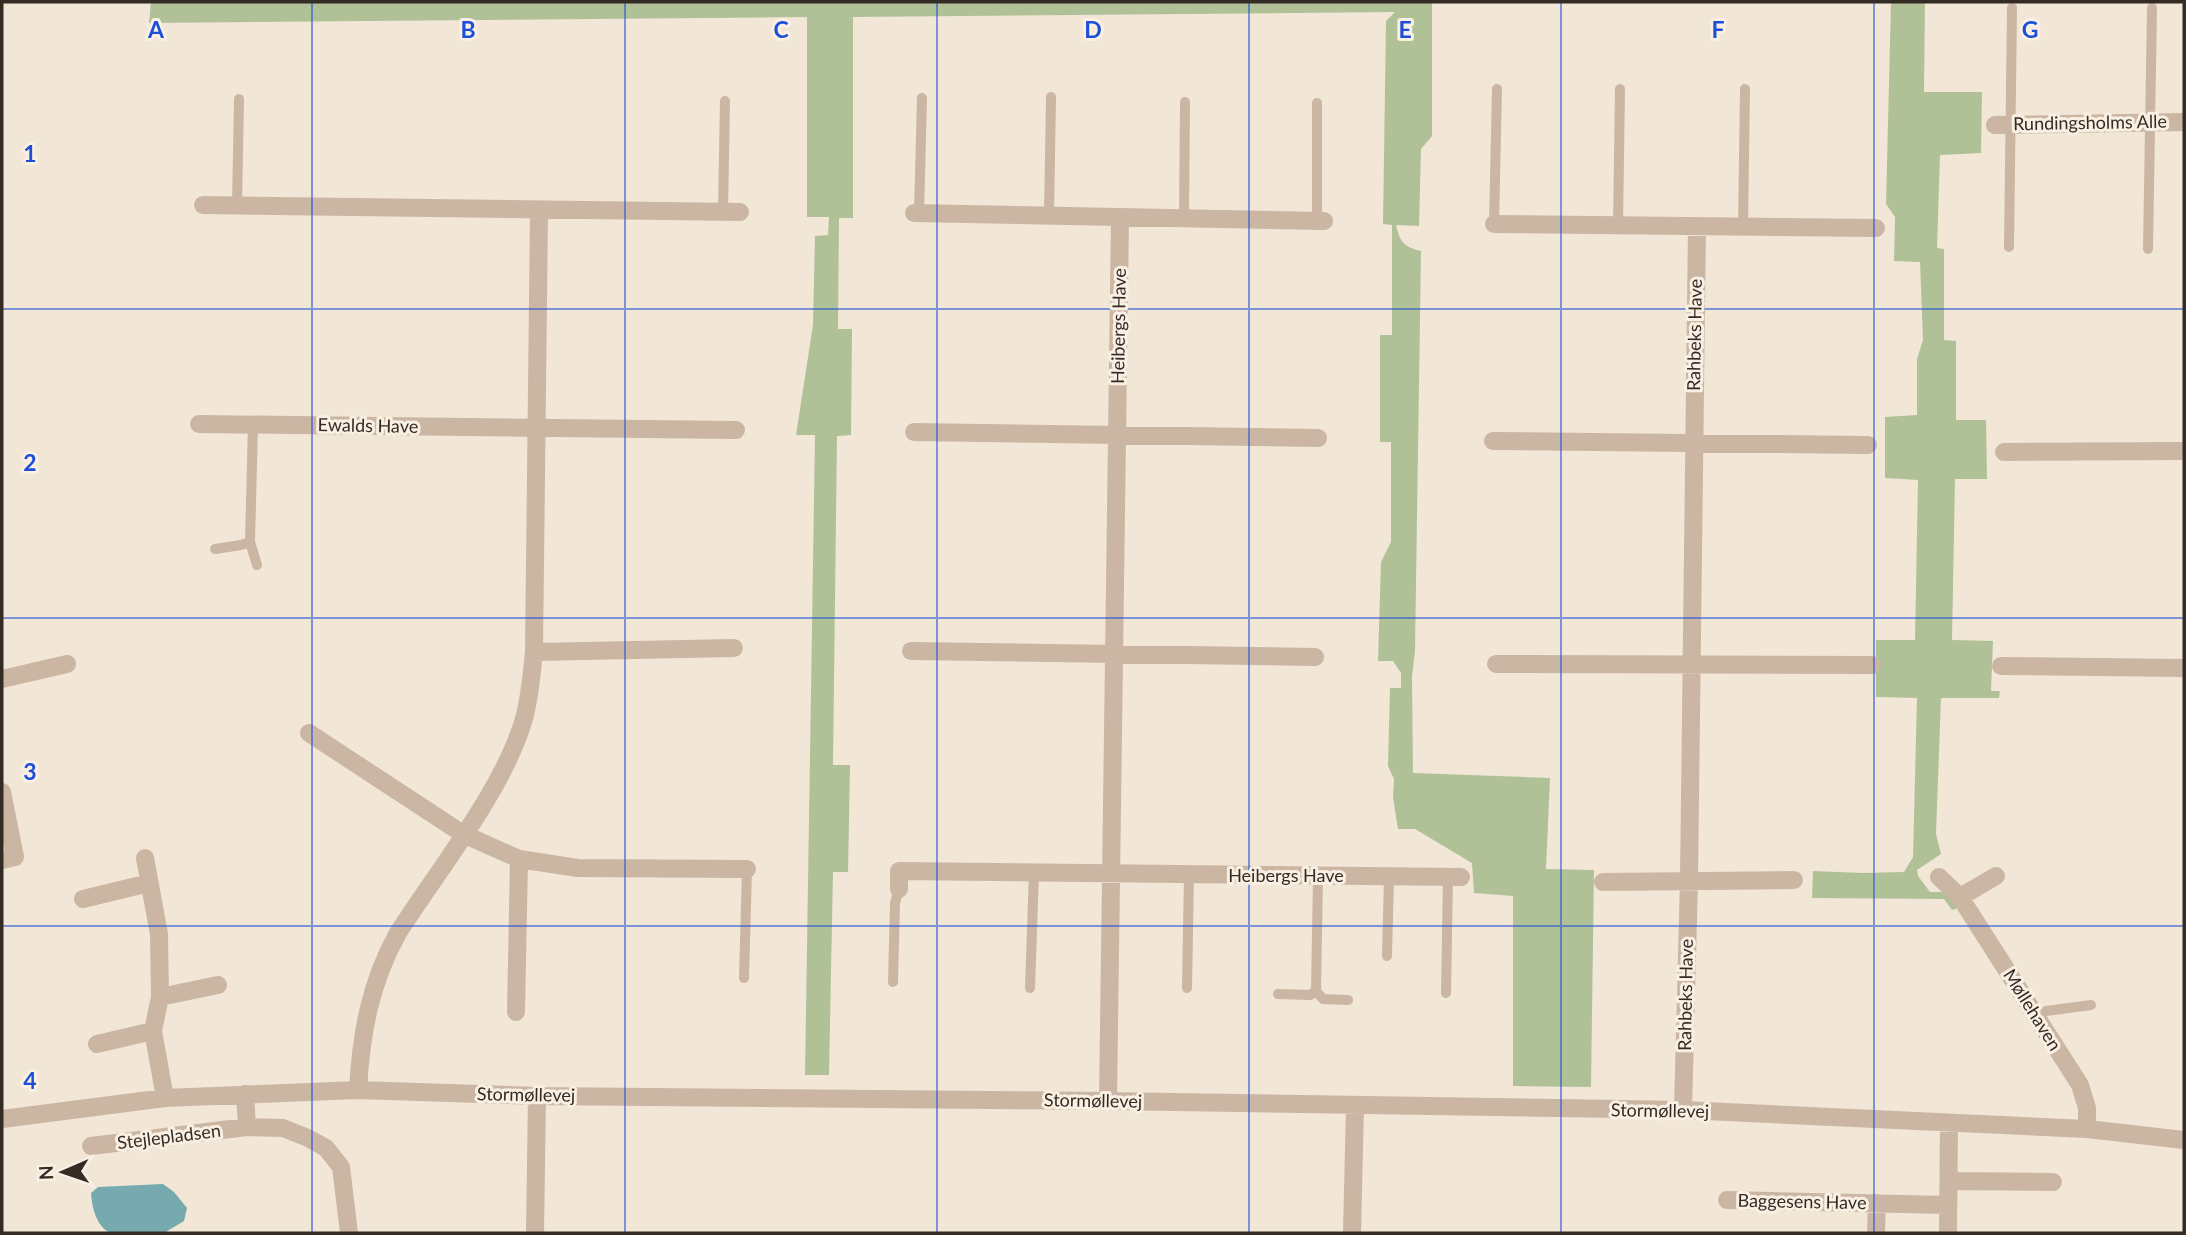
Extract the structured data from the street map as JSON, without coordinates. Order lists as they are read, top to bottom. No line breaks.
{"streets":{"street":["Rundingsholms Alle","Heibergs Have","Rahbeks Have","Ewalds Have","Møllehaven","Stormøllevej","Stejlepladsen","Baggesens Have"]},"crossings":[["Heibergs Have","Stormøllevej"],["Rahbeks Have","Stormøllevej"],["Møllehaven","Stormøllevej"]],"north":"left","grid":{"columns":["A","B","C","D","E","F","G"],"rows":["1","2","3","4"]}}
